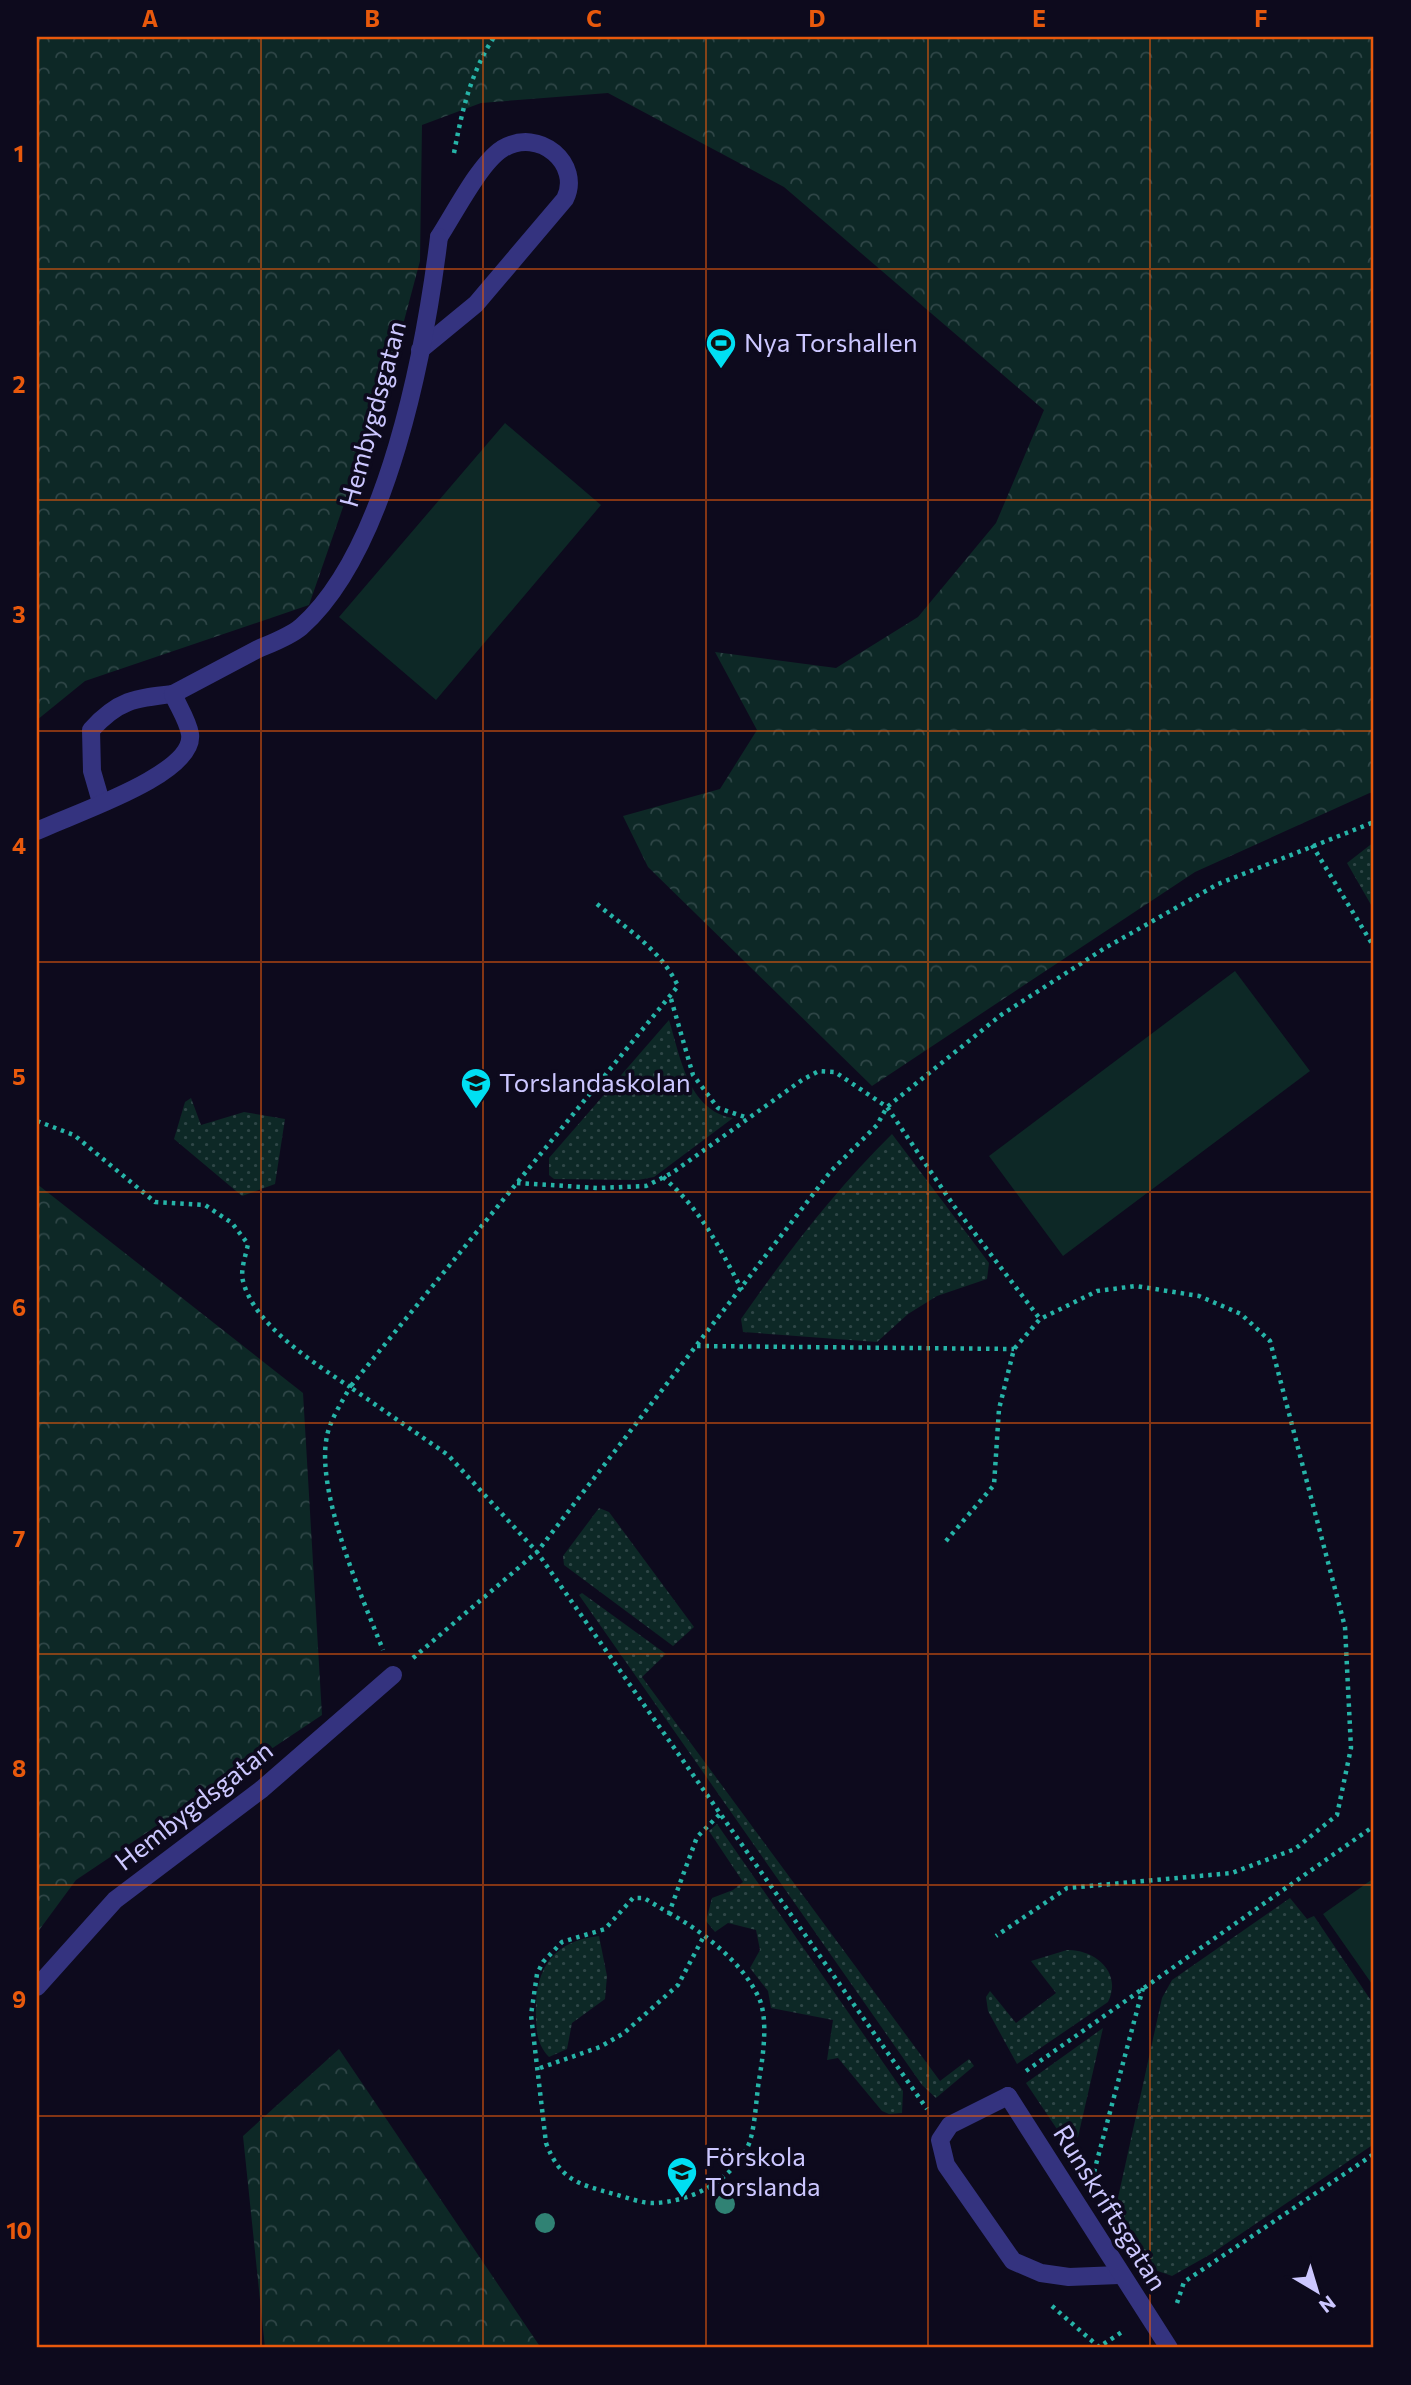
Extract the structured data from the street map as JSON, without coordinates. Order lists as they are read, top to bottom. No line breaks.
{"streets":{"street":["Hembygdsgatan","Runskriftsgatan"]},"places":{"sports":["Nya Torshallen"],"school or university":["Torslandaskolan","Förskola Torslanda"]},"north":"bottom right","grid":{"columns":["A","B","C","D","E","F"],"rows":["1","2","3","4","5","6","7","8","9","10"]}}
